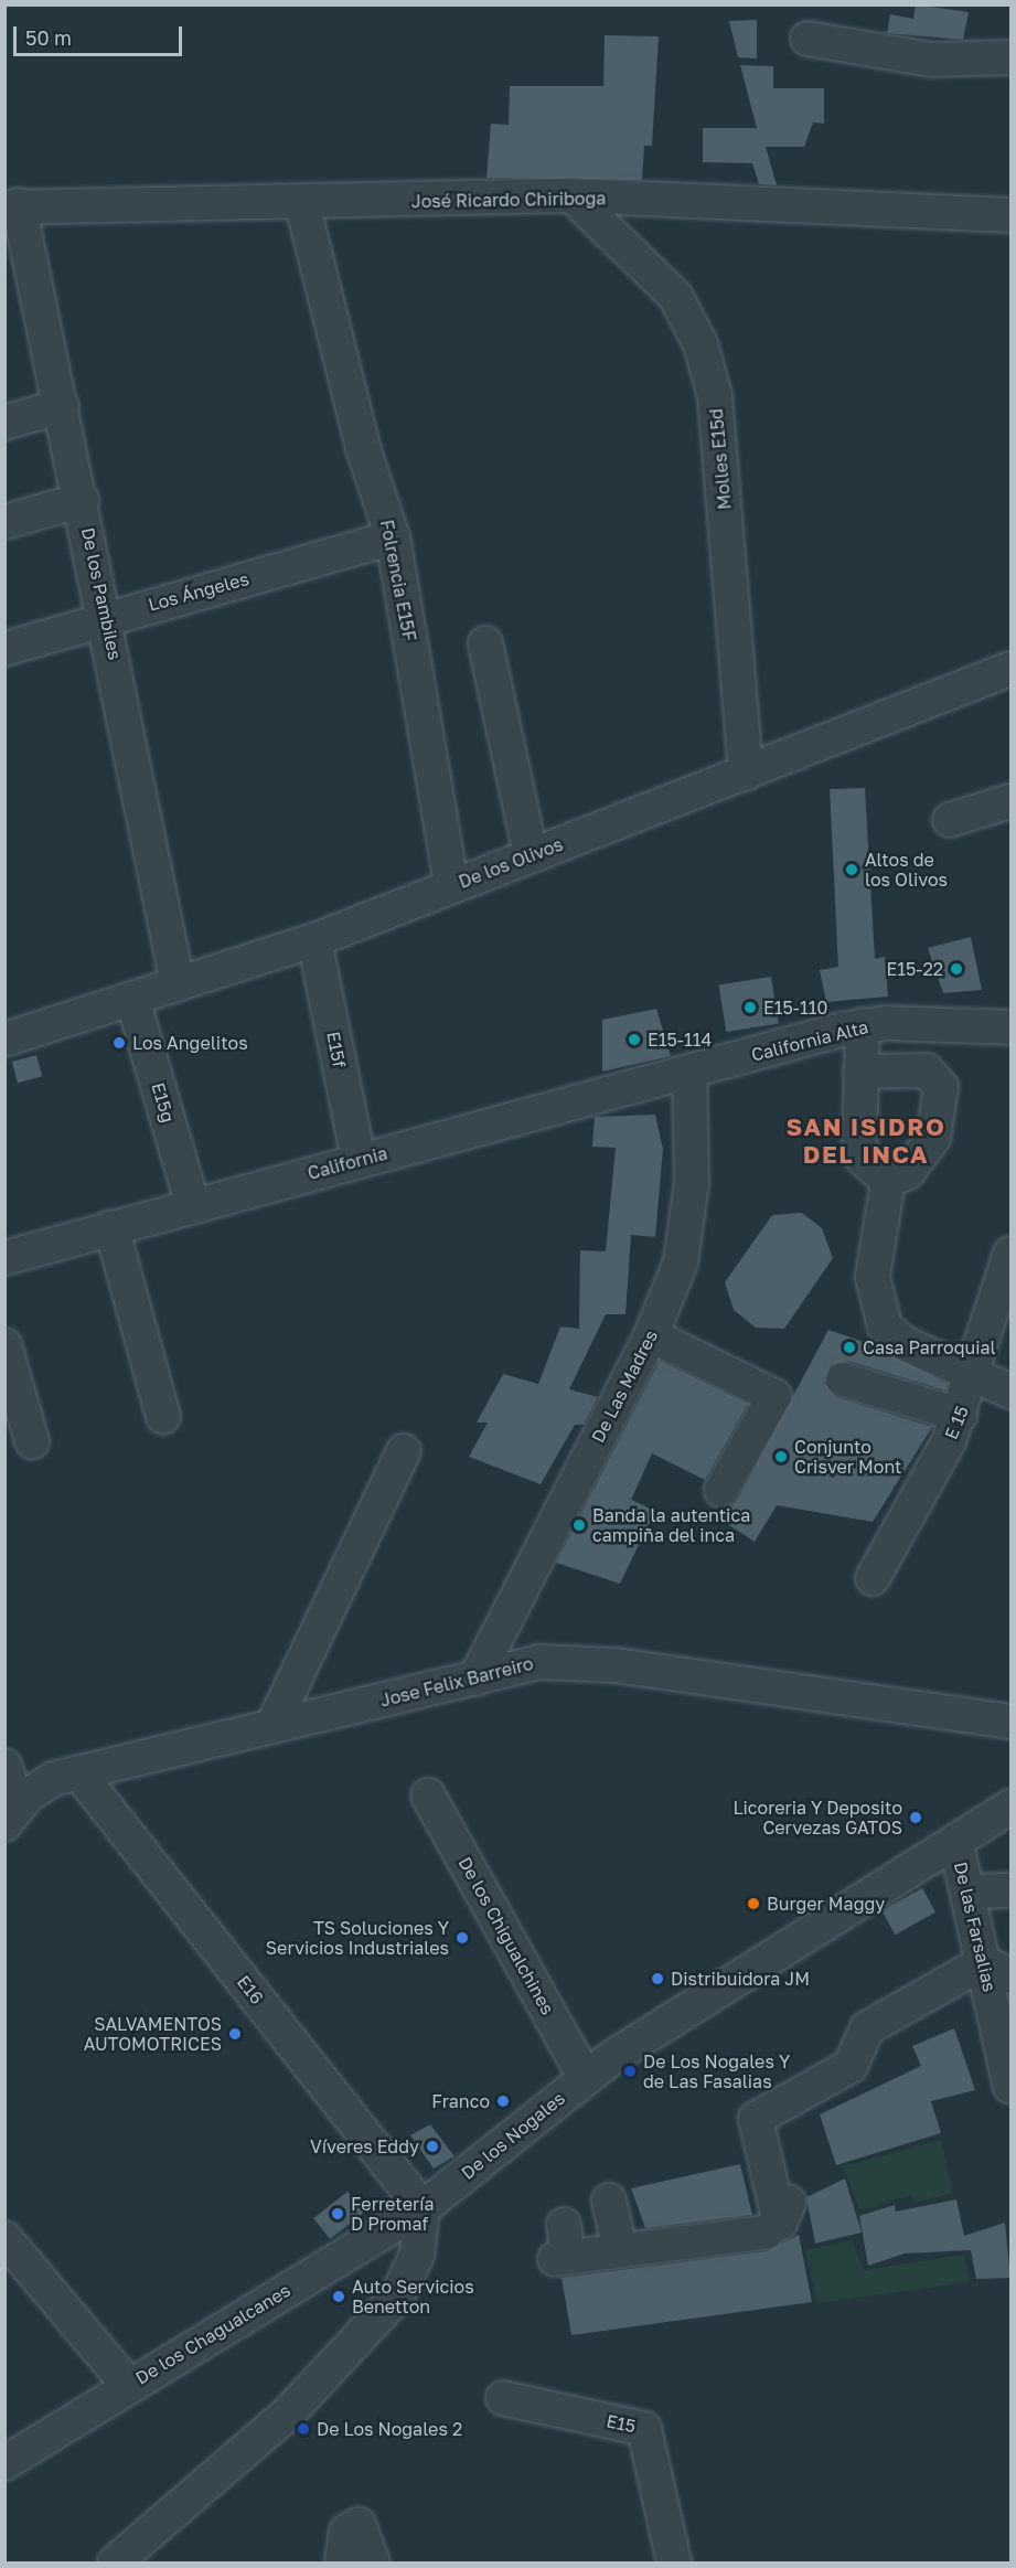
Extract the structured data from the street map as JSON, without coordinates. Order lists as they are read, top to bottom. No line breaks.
{"streets":{"street":["José Ricardo Chiriboga","Molles E15d","Folrencia E15F","Los Ángeles","De los Pambiles","De los Olivos","California Alta","E15f","E15g","California","De Las Madres","E 15","Jose Felix Barreiro","De las Farsalias","De los Chigualchines","E16","De los Nogales","De los Chagualcanes","E15"]},"crossings":[["José Ricardo Chiriboga","Molles E15d"],["José Ricardo Chiriboga","Folrencia E15F"],["José Ricardo Chiriboga","De los Pambiles"],["Molles E15d","De los Olivos"],["Folrencia E15F","Los Ángeles"],["Folrencia E15F","De los Olivos"],["Los Ángeles","De los Pambiles"],["De los Pambiles","De los Olivos"],["De los Olivos","E15f"],["De los Olivos","E15g"],["California Alta","California"],["California Alta","De Las Madres"],["E15f","California"],["E15g","California"],["California","De Las Madres"],["De Las Madres","Jose Felix Barreiro"],["Jose Felix Barreiro","E16"],["De las Farsalias","De los Nogales"],["De los Chigualchines","De los Nogales"],["E16","De los Nogales"],["E16","De los Chagualcanes"],["De los Nogales","De los Chagualcanes"]],"districts":["SAN ISIDRO DEL INCA"],"places":["Altos de los Olivos","E15-22","E15-110","E15-114","Los Angelitos","Casa Parroquial","Conjunto Crisver Mont","Banda la autentica campiña del inca","Licoreria Y Deposito Cervezas GATOS","Burger Maggy","TS Soluciones Y Servicios Industriales","Distribuidora JM","SALVAMENTOS AUTOMOTRICES","De Los Nogales Y de Las Fasalias","Franco","Víveres Eddy","Ferretería D Promaf","Auto Servicios Benetton","De Los Nogales 2"],"scale_bar":"50 m"}
